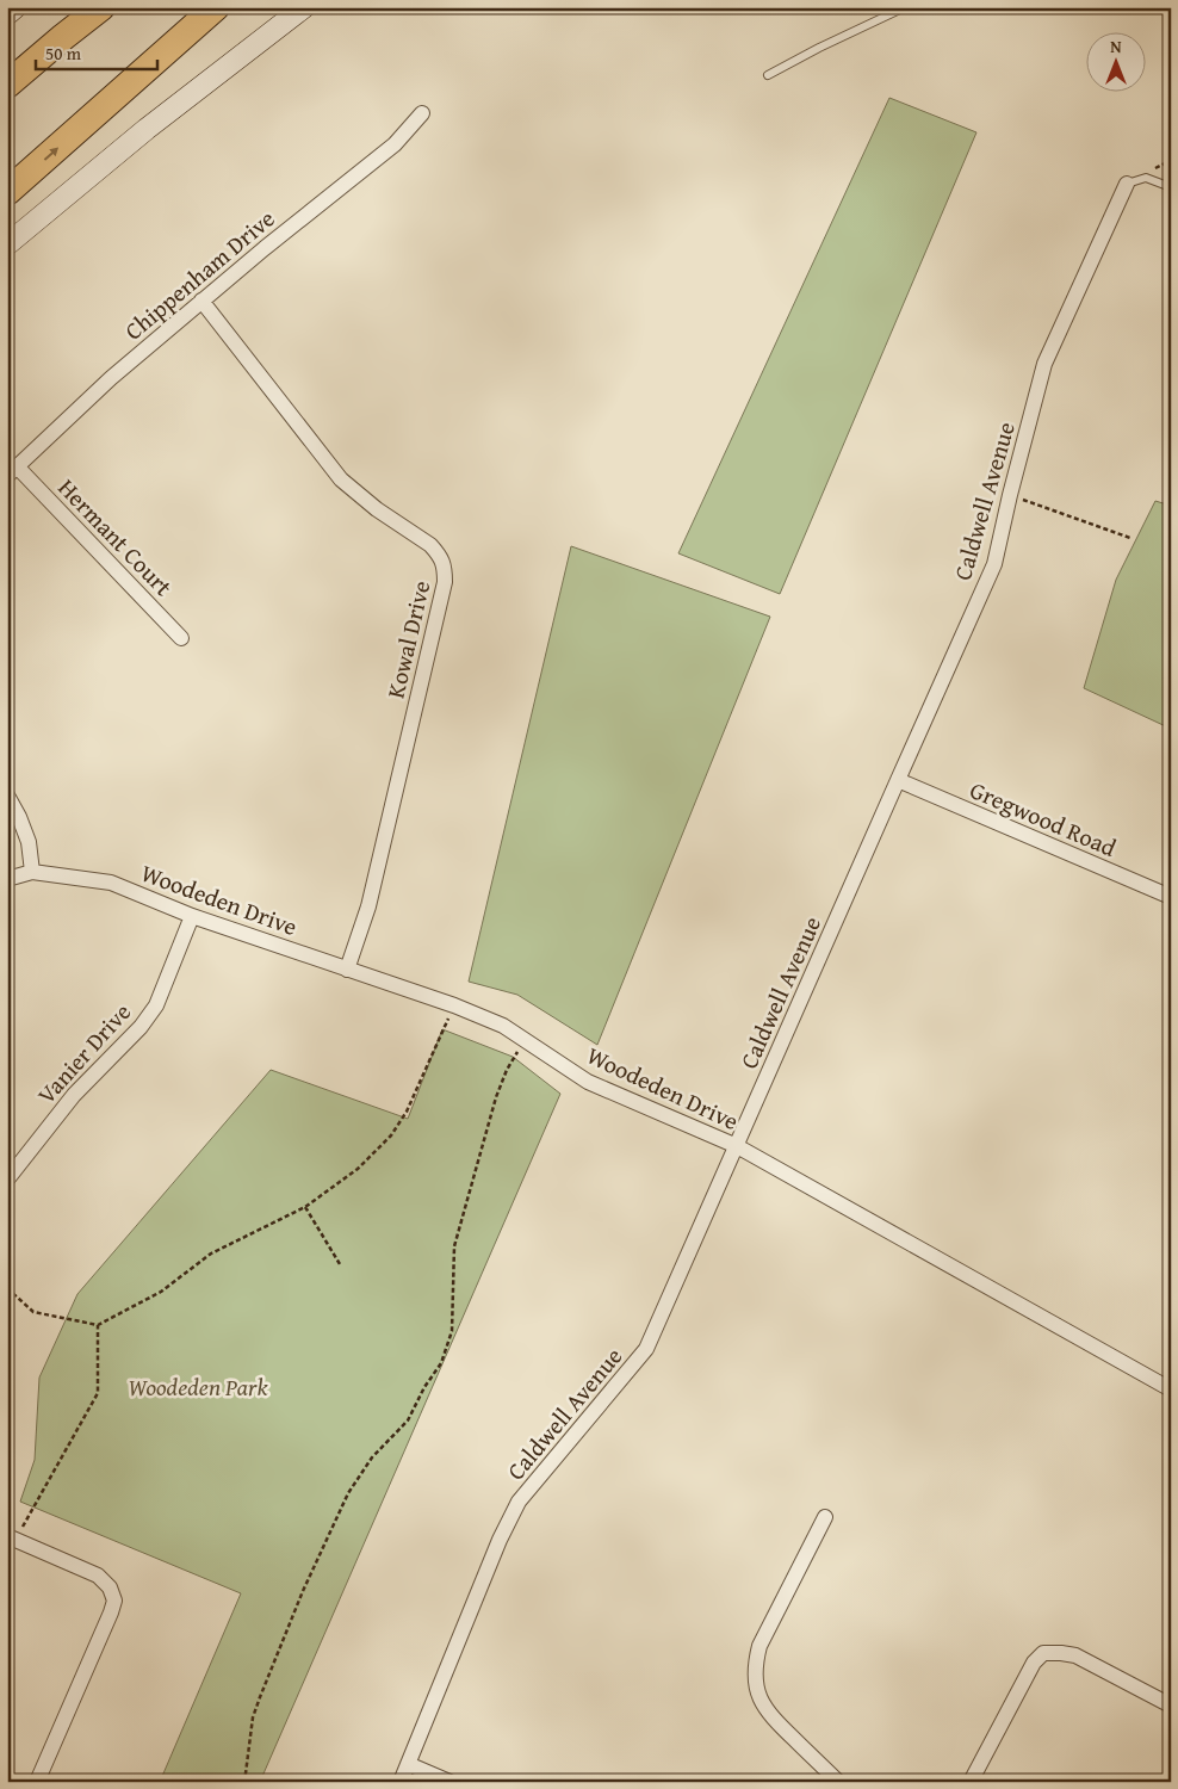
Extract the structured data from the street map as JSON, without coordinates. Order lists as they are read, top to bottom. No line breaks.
{"streets":{"street":["Chippenham Drive","Caldwell Avenue","Hermant Court","Kowal Drive","Gregwood Road","Woodeden Drive","Vanier Drive"]},"crossings":[["Chippenham Drive","Hermant Court"],["Chippenham Drive","Kowal Drive"],["Caldwell Avenue","Gregwood Road"],["Caldwell Avenue","Woodeden Drive"],["Kowal Drive","Woodeden Drive"],["Woodeden Drive","Vanier Drive"]],"parks":["Woodeden Park"],"scale_bar":"50 m","north":"top"}
